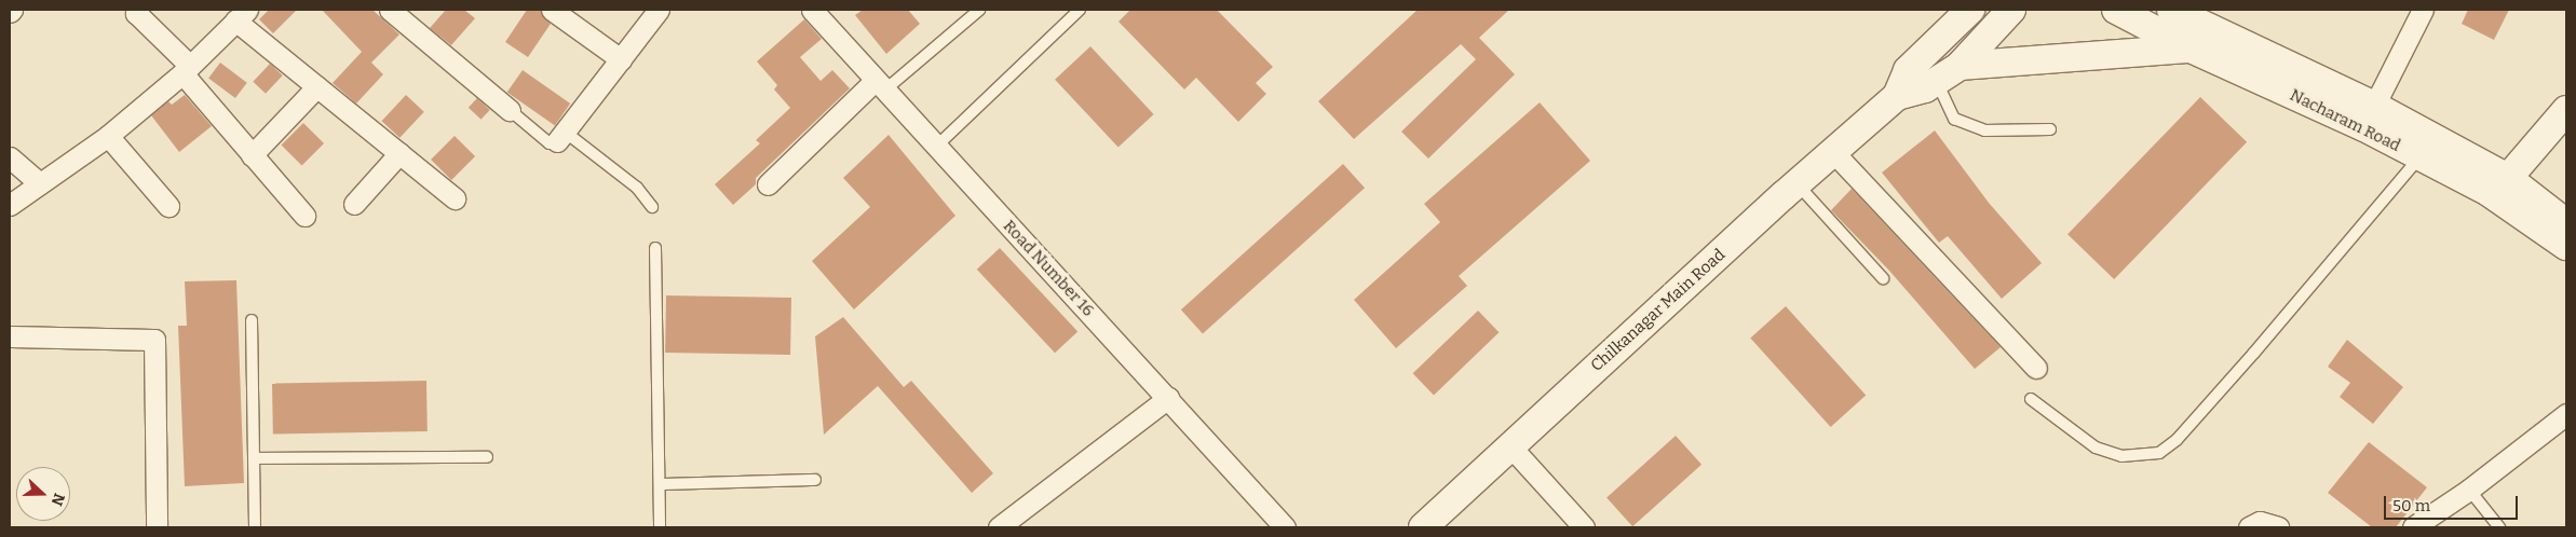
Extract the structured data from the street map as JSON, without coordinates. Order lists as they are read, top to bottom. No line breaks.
{"streets":{"main road":["Nacharam Road","Chilkanagar Main Road"],"street":["Road Number 16"]},"scale_bar":"50 m","north":"right"}
